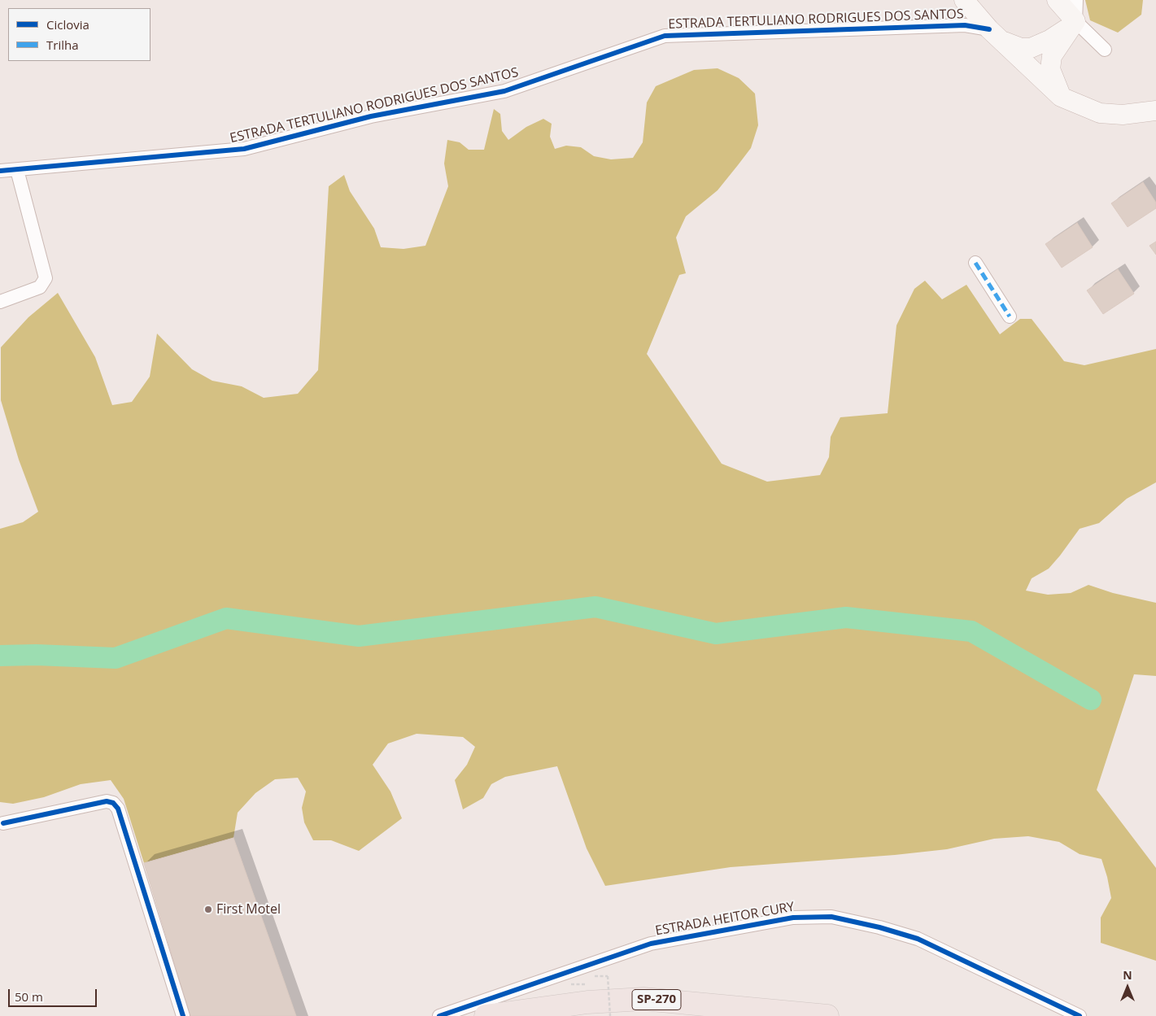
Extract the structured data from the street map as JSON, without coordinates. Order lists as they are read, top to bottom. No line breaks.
{"streets":{"highway":["SP-270"],"street":["ESTRADA TERTULIANO RODRIGUES DOS SANTOS","ESTRADA HEITOR CURY"]},"places":["First Motel"],"legend":["Ciclovia","Trilha"],"scale_bar":"50 m","north":"top"}
